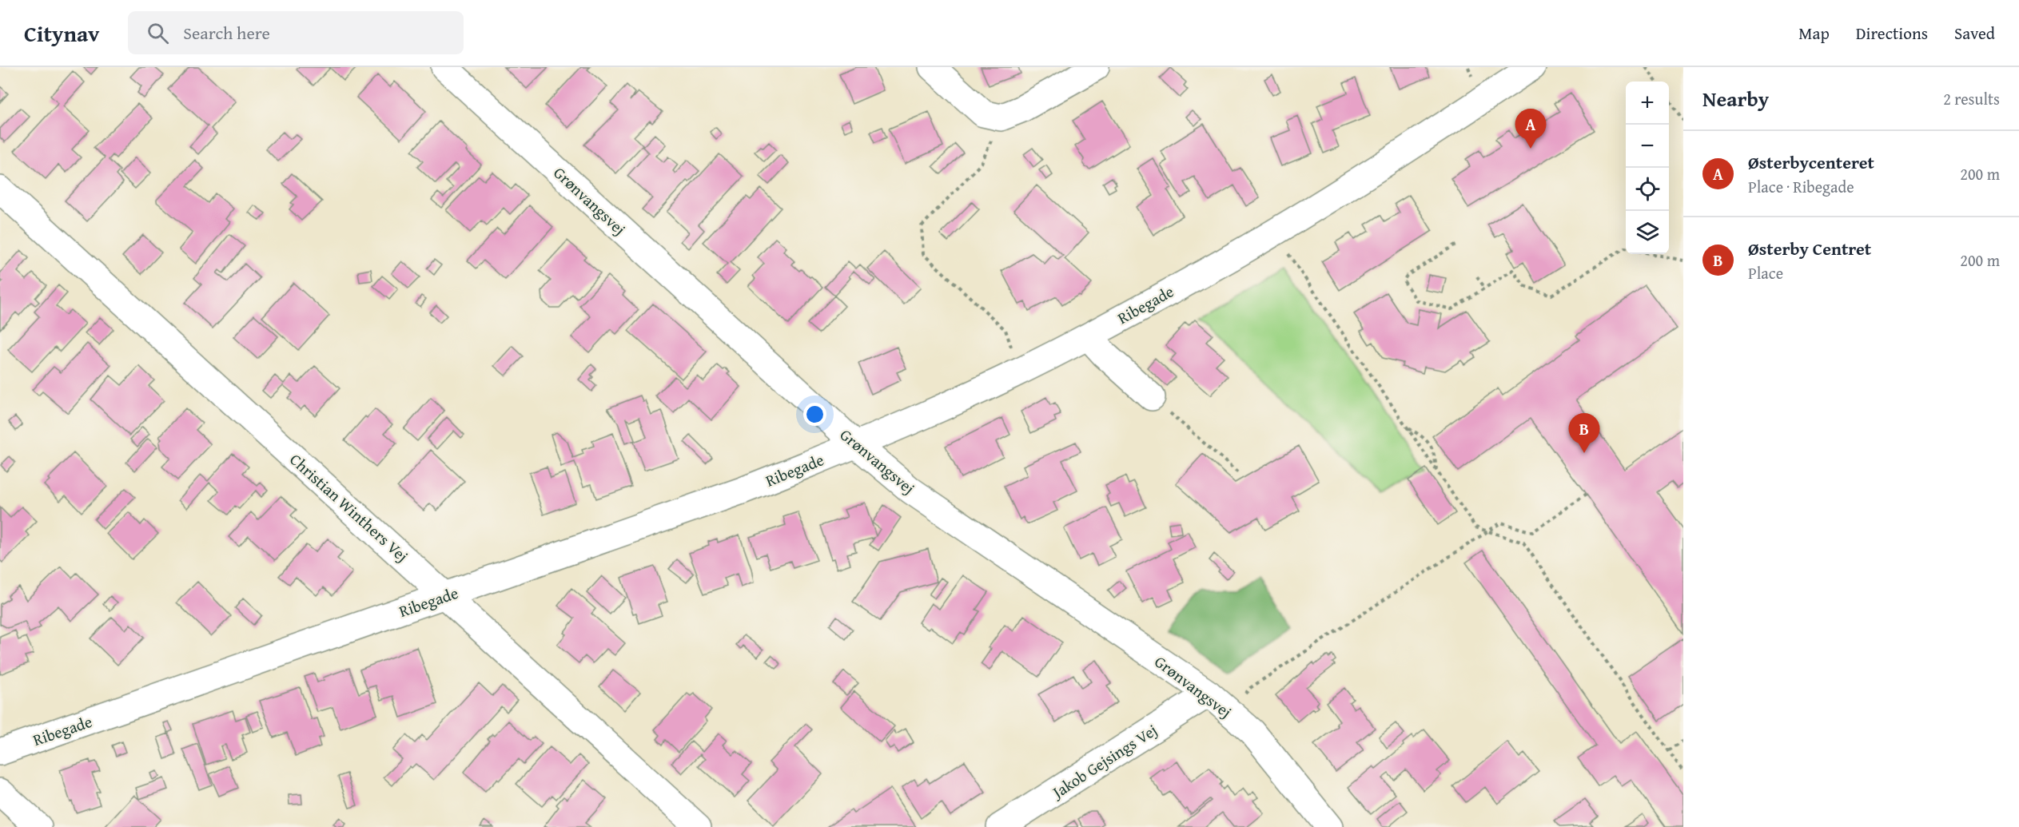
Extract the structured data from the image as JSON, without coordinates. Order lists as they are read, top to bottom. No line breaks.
{"streets":{"street":["Grønvangsvej","Ribegade","Christian Winthers Vej","Jakob Gejsings Vej"]},"crossings":[["Grønvangsvej","Ribegade"],["Grønvangsvej","Jakob Gejsings Vej"],["Ribegade","Christian Winthers Vej"]],"page":{"header":"Citynav","search":"Search here","nav":["Map","Directions","Saved"],"heading":["Nearby","2 results"],"map_buttons":["+","−"],"pins":["A","B"],"list":[{"mark":"A","name":"Østerbycenteret","note":"Place · Ribegade","value":"200 m"},{"mark":"B","name":"Østerby Centret","note":"Place","value":"200 m"}]}}
